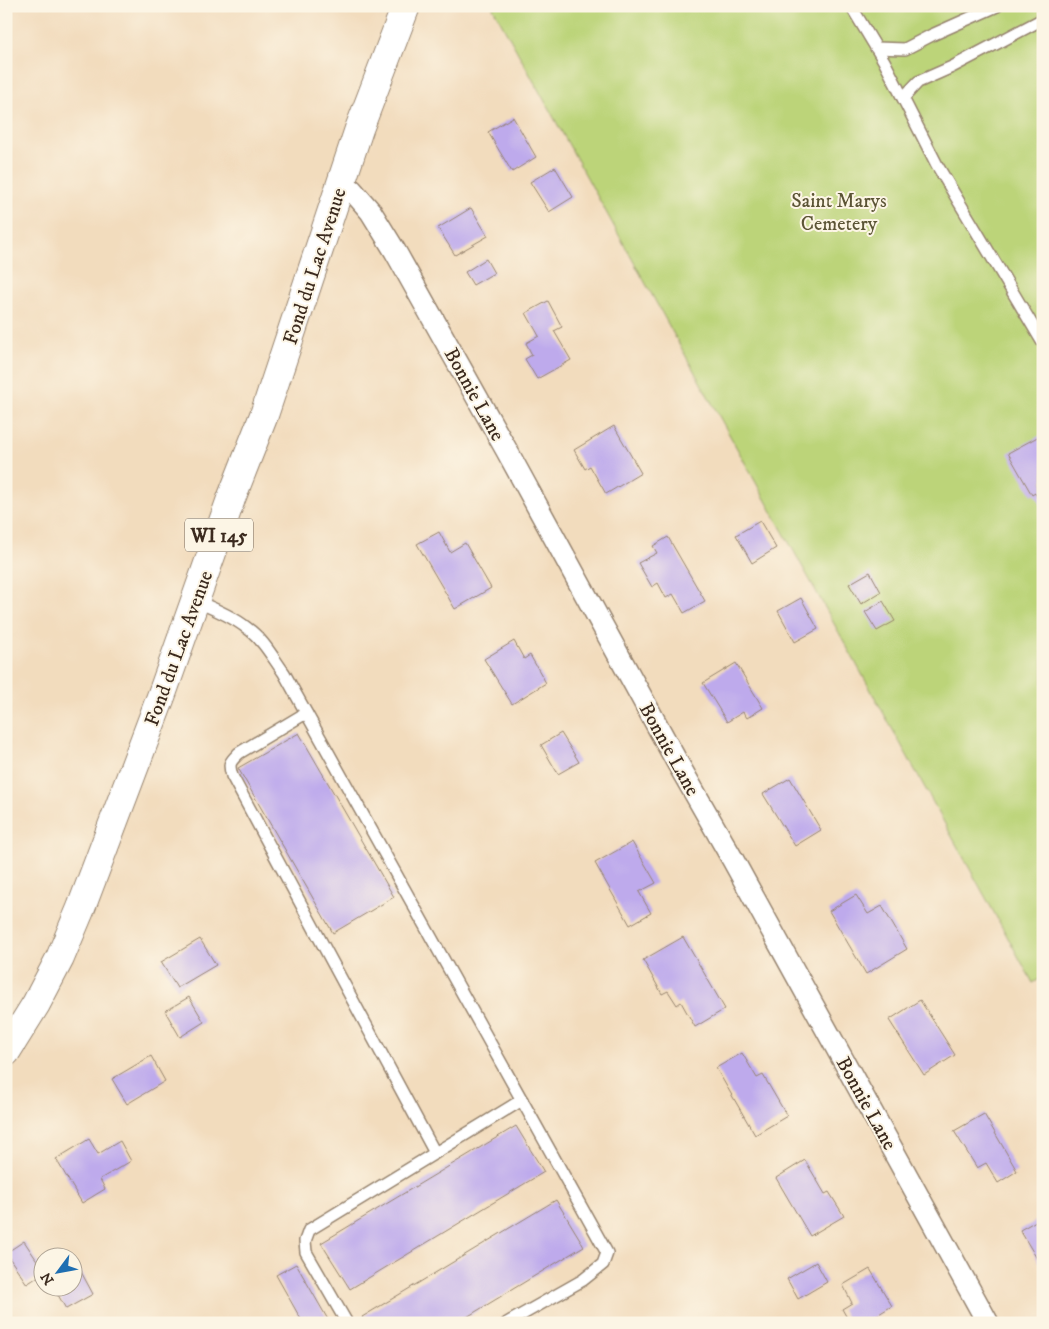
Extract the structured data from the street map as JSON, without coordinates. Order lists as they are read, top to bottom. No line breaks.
{"streets":{"main road":["Fond du Lac Avenue","WI 145"],"street":["Bonnie Lane"]},"crossings":[["Fond du Lac Avenue","Bonnie Lane"]],"parks":["Saint Marys Cemetery"],"north":"bottom left"}
